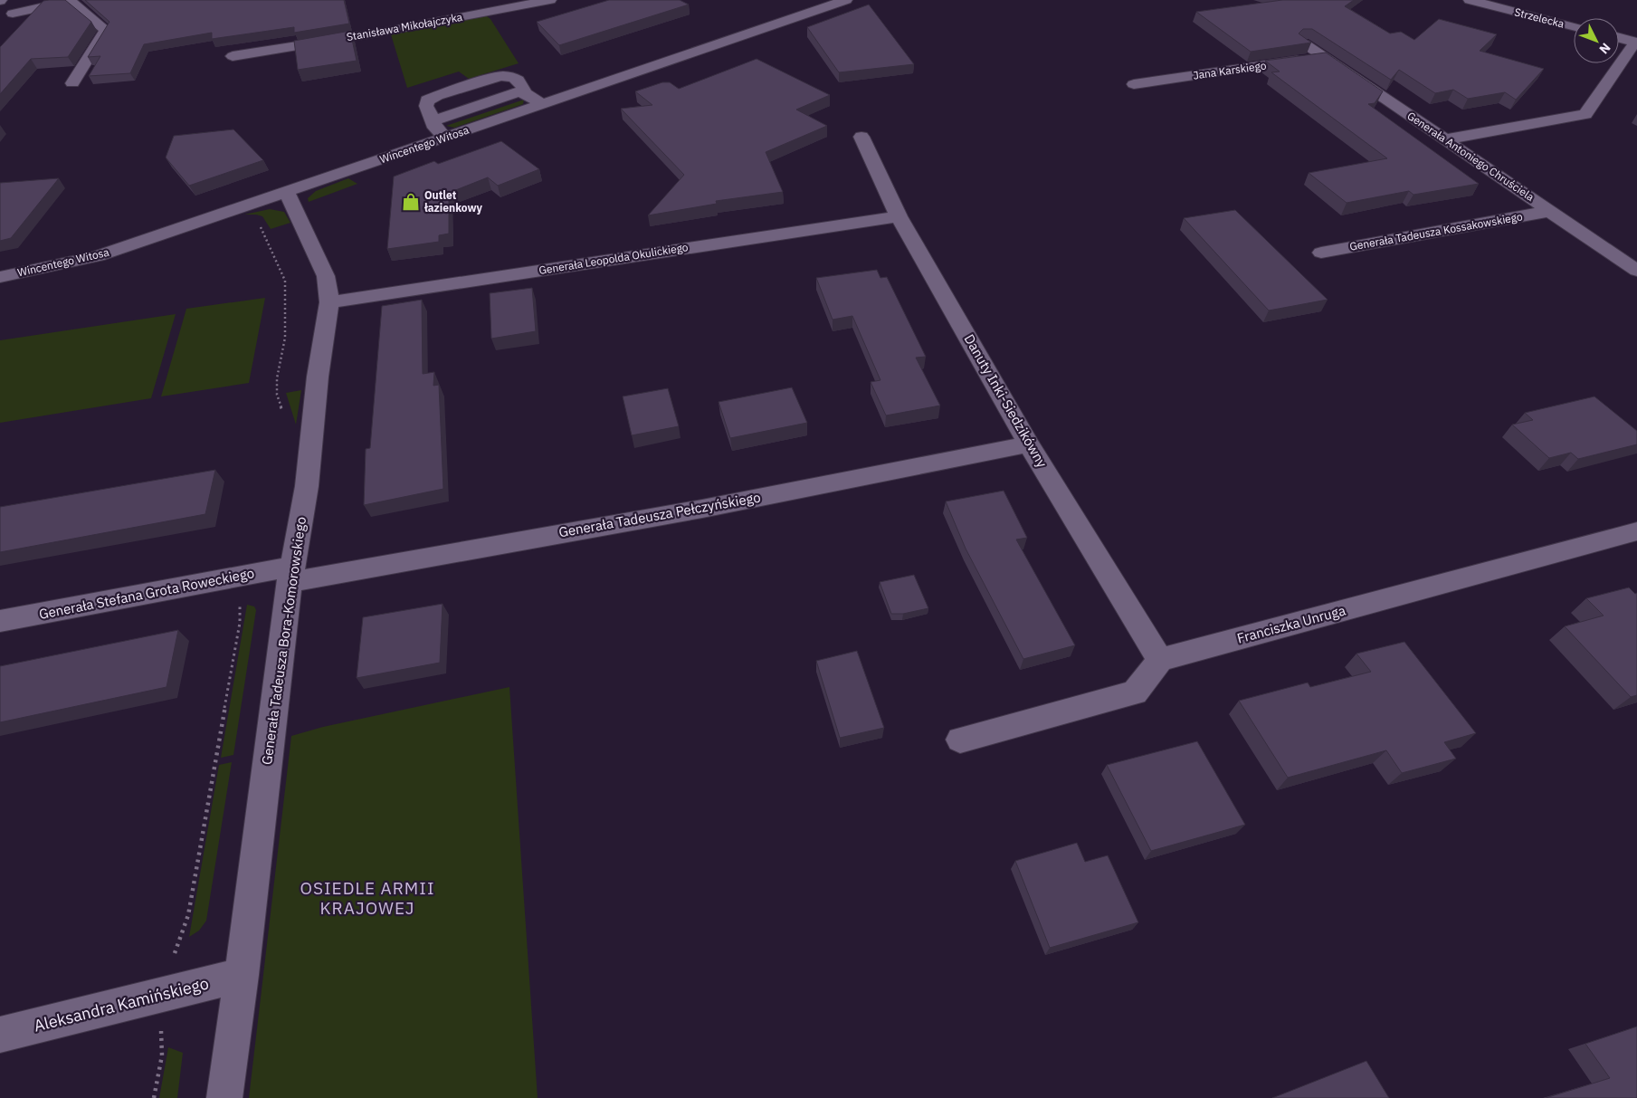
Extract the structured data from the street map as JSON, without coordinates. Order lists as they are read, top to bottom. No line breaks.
{"streets":{"street":["Strzelecka","Stanisława Mikołajczyka","Jana Karskiego","Wincentego Witosa","Generała Antoniego Chruściela","Generała Tadeusza Kossakowskiego","Generała Leopolda Okulickiego","Danuty Inki-Siedzikówny","Generała Tadeusza Pełczyńskiego","Generała Stefana Grota Roweckiego","Franciszka Unruga","Generała Tadeusza Bora-Komorowskiego","Aleksandra Kamińskiego"]},"crossings":[["Jana Karskiego","Generała Antoniego Chruściela"],["Wincentego Witosa","Generała Tadeusza Bora-Komorowskiego"],["Generała Antoniego Chruściela","Generała Tadeusza Kossakowskiego"],["Generała Leopolda Okulickiego","Danuty Inki-Siedzikówny"],["Generała Leopolda Okulickiego","Generała Tadeusza Bora-Komorowskiego"],["Danuty Inki-Siedzikówny","Generała Tadeusza Pełczyńskiego"],["Danuty Inki-Siedzikówny","Franciszka Unruga"],["Generała Tadeusza Pełczyńskiego","Generała Stefana Grota Roweckiego"],["Generała Tadeusza Pełczyńskiego","Generała Tadeusza Bora-Komorowskiego"],["Generała Stefana Grota Roweckiego","Generała Tadeusza Bora-Komorowskiego"],["Generała Tadeusza Bora-Komorowskiego","Aleksandra Kamińskiego"]],"districts":["OSIEDLE ARMII KRAJOWEJ"],"places":{"shop":["Outlet łazienkowy"]},"north":"bottom right"}
